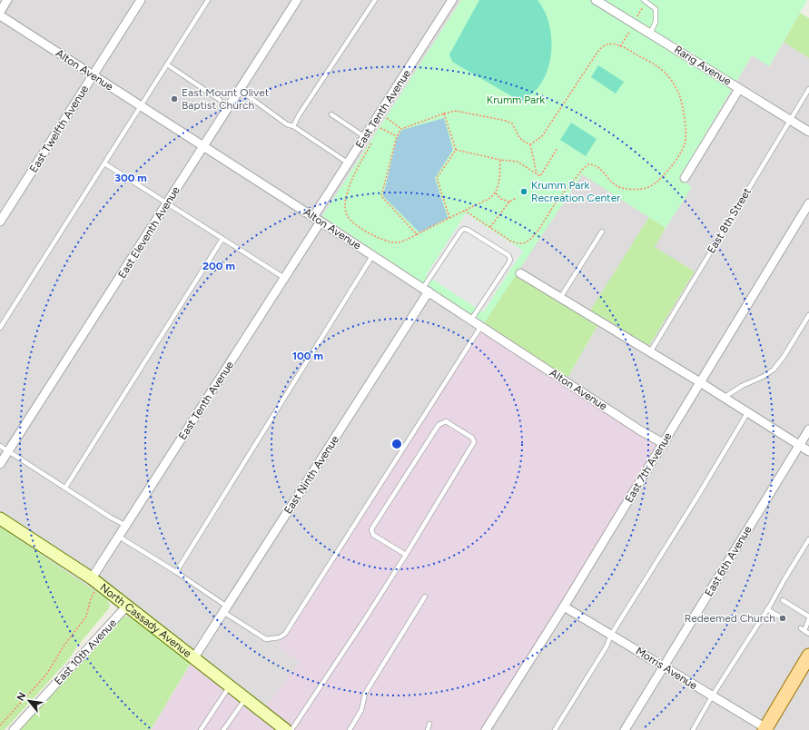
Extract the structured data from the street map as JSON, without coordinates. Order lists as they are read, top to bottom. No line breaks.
{"streets":{"main road":["North Cassady Avenue"],"street":["Rarig Avenue","Alton Avenue","East Tenth Avenue","East Twelfth Avenue","East Eleventh Avenue","East 7th Avenue","East Ninth Avenue","East 6th Avenue","East 10th Avenue","Morris Avenue"],"lane":["East 8th Street"]},"crossings":[["Rarig Avenue","East 8th Street"],["Alton Avenue","East Tenth Avenue"],["Alton Avenue","East Twelfth Avenue"],["Alton Avenue","East Eleventh Avenue"],["Alton Avenue","East 7th Avenue"],["Alton Avenue","East Ninth Avenue"],["East Tenth Avenue","North Cassady Avenue"],["East 7th Avenue","Morris Avenue"],["East Ninth Avenue","North Cassady Avenue"],["East 6th Avenue","Morris Avenue"],["North Cassady Avenue","East 10th Avenue"]],"parks":["Krumm Park"],"places":["East Mount Olivet Baptist Church","Krumm Park Recreation Center","Redeemed Church"],"north":"top left","rings":["300 m","200 m","100 m"]}
